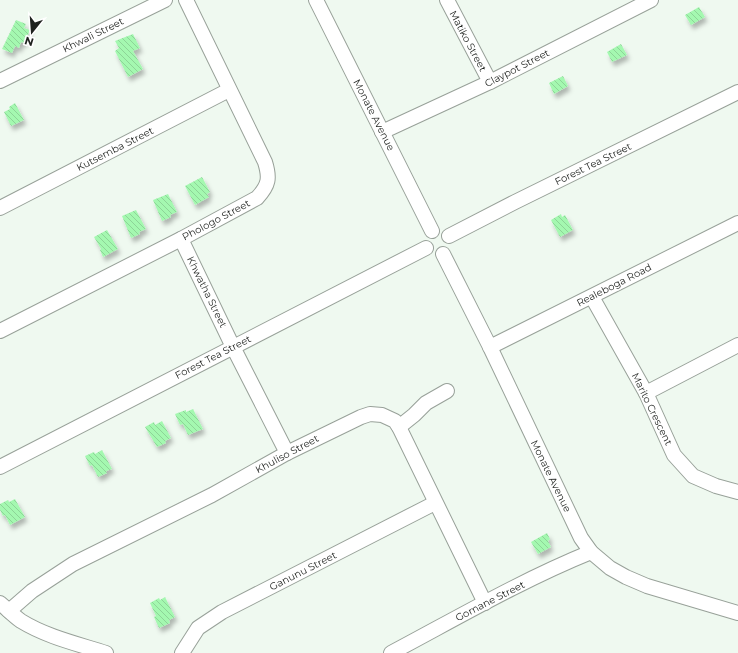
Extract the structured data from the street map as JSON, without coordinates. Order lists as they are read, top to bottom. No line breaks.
{"streets":{"street":["Khwali Street","Matiko Street","Claypot Street","Monate Avenue","Kutsemba Street","Forest Tea Street","Phologo Street","Realeboga Road","Khwatha Street","Marito Crescent","Khuliso Street","Ganunu Street","Gomane Street"]},"crossings":[["Matiko Street","Claypot Street"],["Claypot Street","Monate Avenue"],["Monate Avenue","Forest Tea Street"],["Monate Avenue","Realeboga Road"],["Monate Avenue","Gomane Street"],["Kutsemba Street","Phologo Street"],["Forest Tea Street","Khwatha Street"],["Phologo Street","Khwatha Street"],["Realeboga Road","Marito Crescent"],["Khwatha Street","Khuliso Street"],["Khuliso Street","Ganunu Street"],["Khuliso Street","Gomane Street"]],"north":"bottom"}
